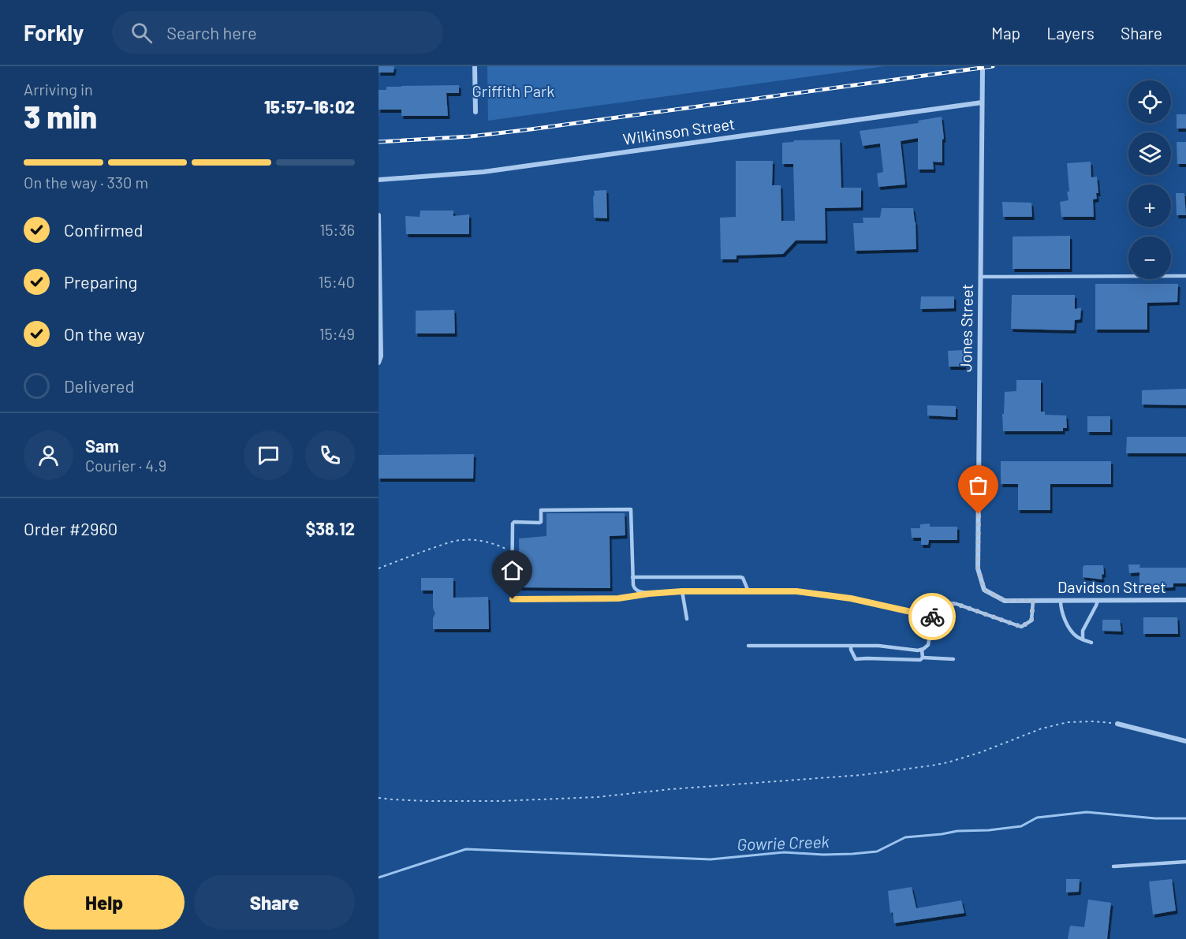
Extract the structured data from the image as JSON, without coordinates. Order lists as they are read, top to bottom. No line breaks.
{"streets":{"street":["Wilkinson Street","Jones Street","Davidson Street"]},"crossings":[["Wilkinson Street","Jones Street"],["Jones Street","Davidson Street"]],"water":["Gowrie Creek"],"parks":["Griffith Park"],"page":{"header":"Forkly","search":"Search here","nav":["Map","Layers","Share"],"heading":["3 min","Arriving in","15:57–16:02"],"panel":["Sam","Courier · 4.9","Order #2960","$38.12"],"map_buttons":["+","−"],"bar":"On the way · 330 m","list":[["Confirmed","15:36"],["Preparing","15:40"],["On the way","15:49"],"Delivered"],"buttons":["Help","Share"]}}
